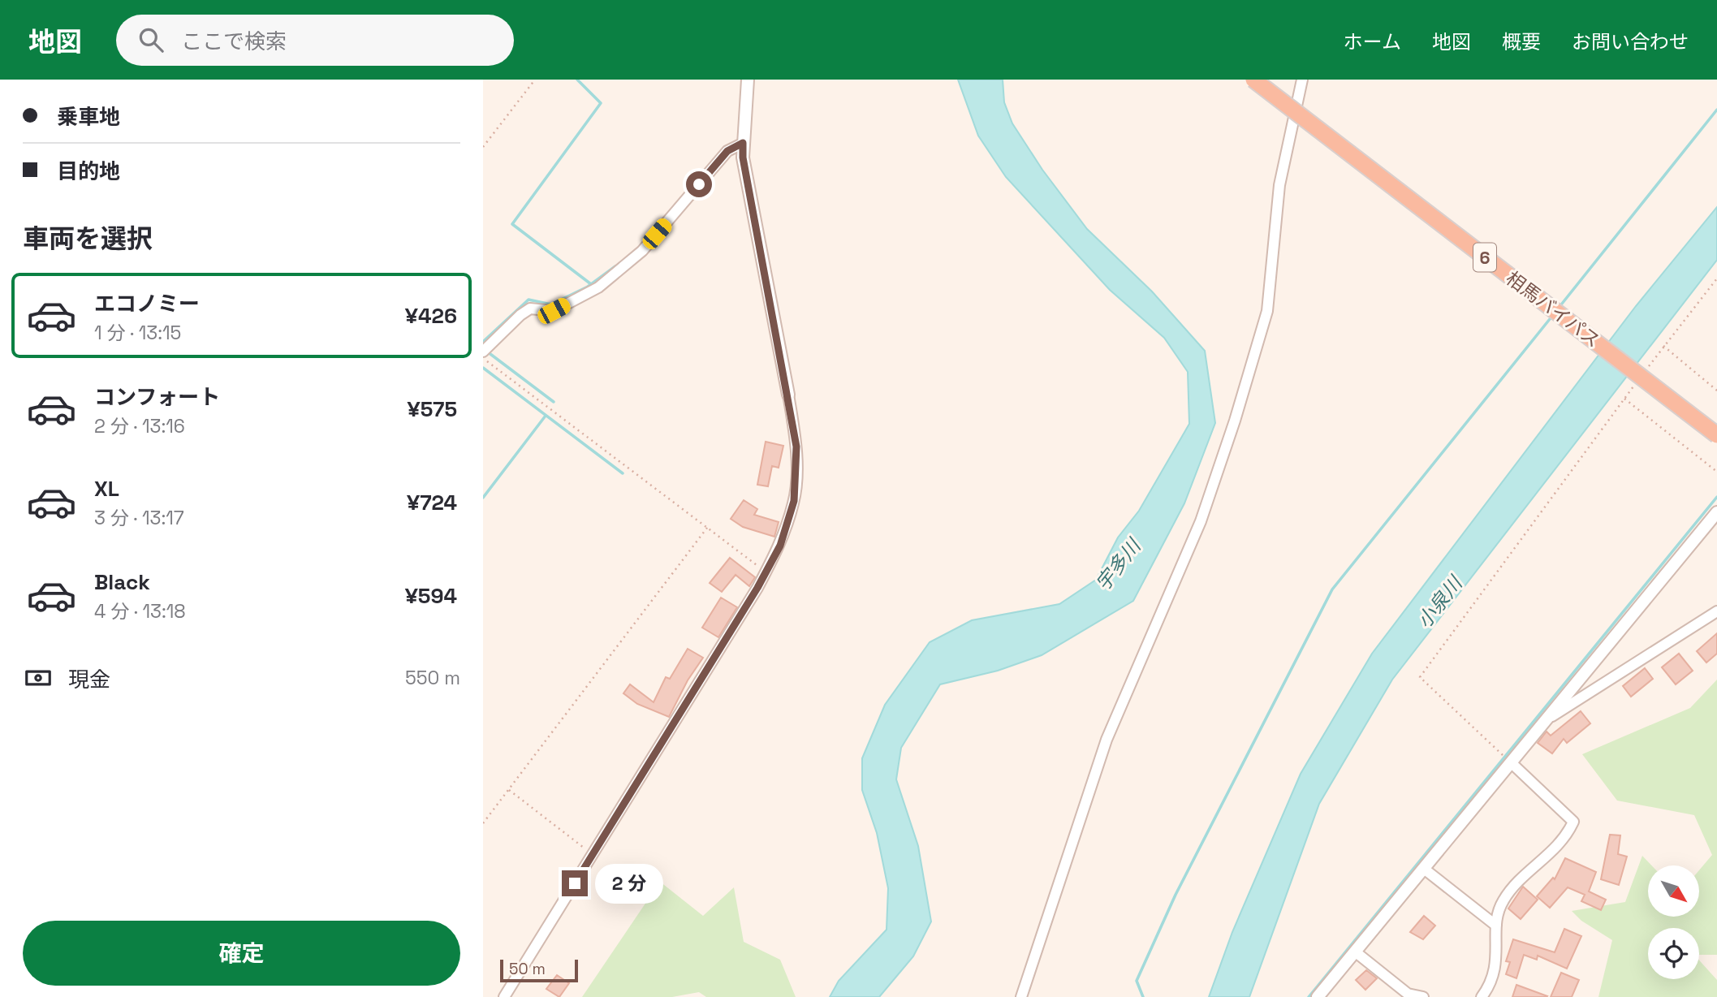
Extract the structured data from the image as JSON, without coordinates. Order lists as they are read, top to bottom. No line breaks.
{"streets":{"highway":["6","相馬バイパス"]},"water":["宇多川","小泉川"],"scale_bar":"50 m","north":"bottom right","page":{"header":"地図","search":"ここで検索","nav":["ホーム","地図","概要","お問い合わせ"],"banner":["乗車地","目的地"],"heading":"車両を選択","list":[{"name":"エコノミー","note":"1 分 · 13:15","value":"¥426"},{"name":"コンフォート","note":"2 分 · 13:16","value":"¥575"},{"name":"XL","note":"3 分 · 13:17","value":"¥724"},{"name":"Black","note":"4 分 · 13:18","value":"¥594"}],"pay":["現金","550 m"],"bubble":"2 分","buttons":"確定","scale":"50 m"}}
